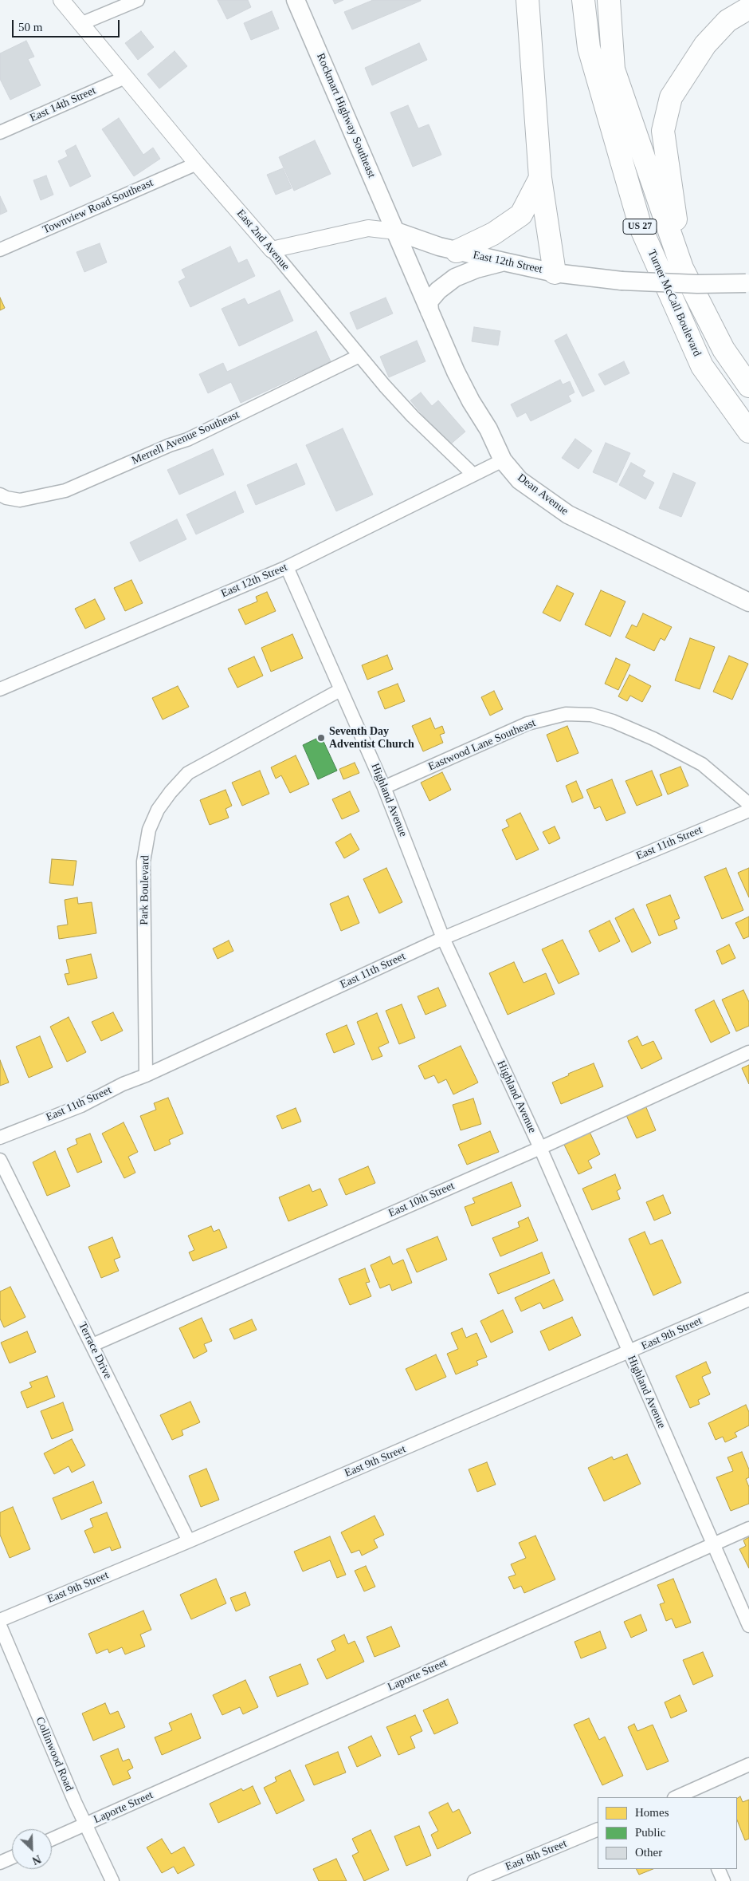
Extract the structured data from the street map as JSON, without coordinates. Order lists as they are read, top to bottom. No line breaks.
{"streets":{"highway":["US 27","Turner McCall Boulevard"],"main road":["Rockmart Highway Southeast","East 12th Street","Dean Avenue"],"street":["East 14th Street","Townview Road Southeast","East 2nd Avenue","Merrell Avenue Southeast","Eastwood Lane Southeast","Highland Avenue","East 11th Street","Park Boulevard","East 10th Street","East 9th Street","Terrace Drive","Laporte Street","Collinwood Road","East 8th Street"]},"crossings":[["East 14th Street","East 2nd Avenue"],["Rockmart Highway Southeast","East 12th Street"],["Rockmart Highway Southeast","Dean Avenue"],["Townview Road Southeast","East 2nd Avenue"],["East 2nd Avenue","East 12th Street"],["East 2nd Avenue","Merrell Avenue Southeast"],["East 12th Street","Dean Avenue"],["East 12th Street","Highland Avenue"],["Eastwood Lane Southeast","Highland Avenue"],["Highland Avenue","East 11th Street"],["Highland Avenue","Park Boulevard"],["Highland Avenue","East 10th Street"],["Highland Avenue","East 9th Street"],["Highland Avenue","Laporte Street"],["East 11th Street","Park Boulevard"],["East 10th Street","Terrace Drive"],["East 9th Street","Terrace Drive"],["Laporte Street","Collinwood Road"]],"places":["Seventh Day Adventist Church"],"legend":["Homes","Public","Other"],"scale_bar":"50 m","north":"bottom right"}
